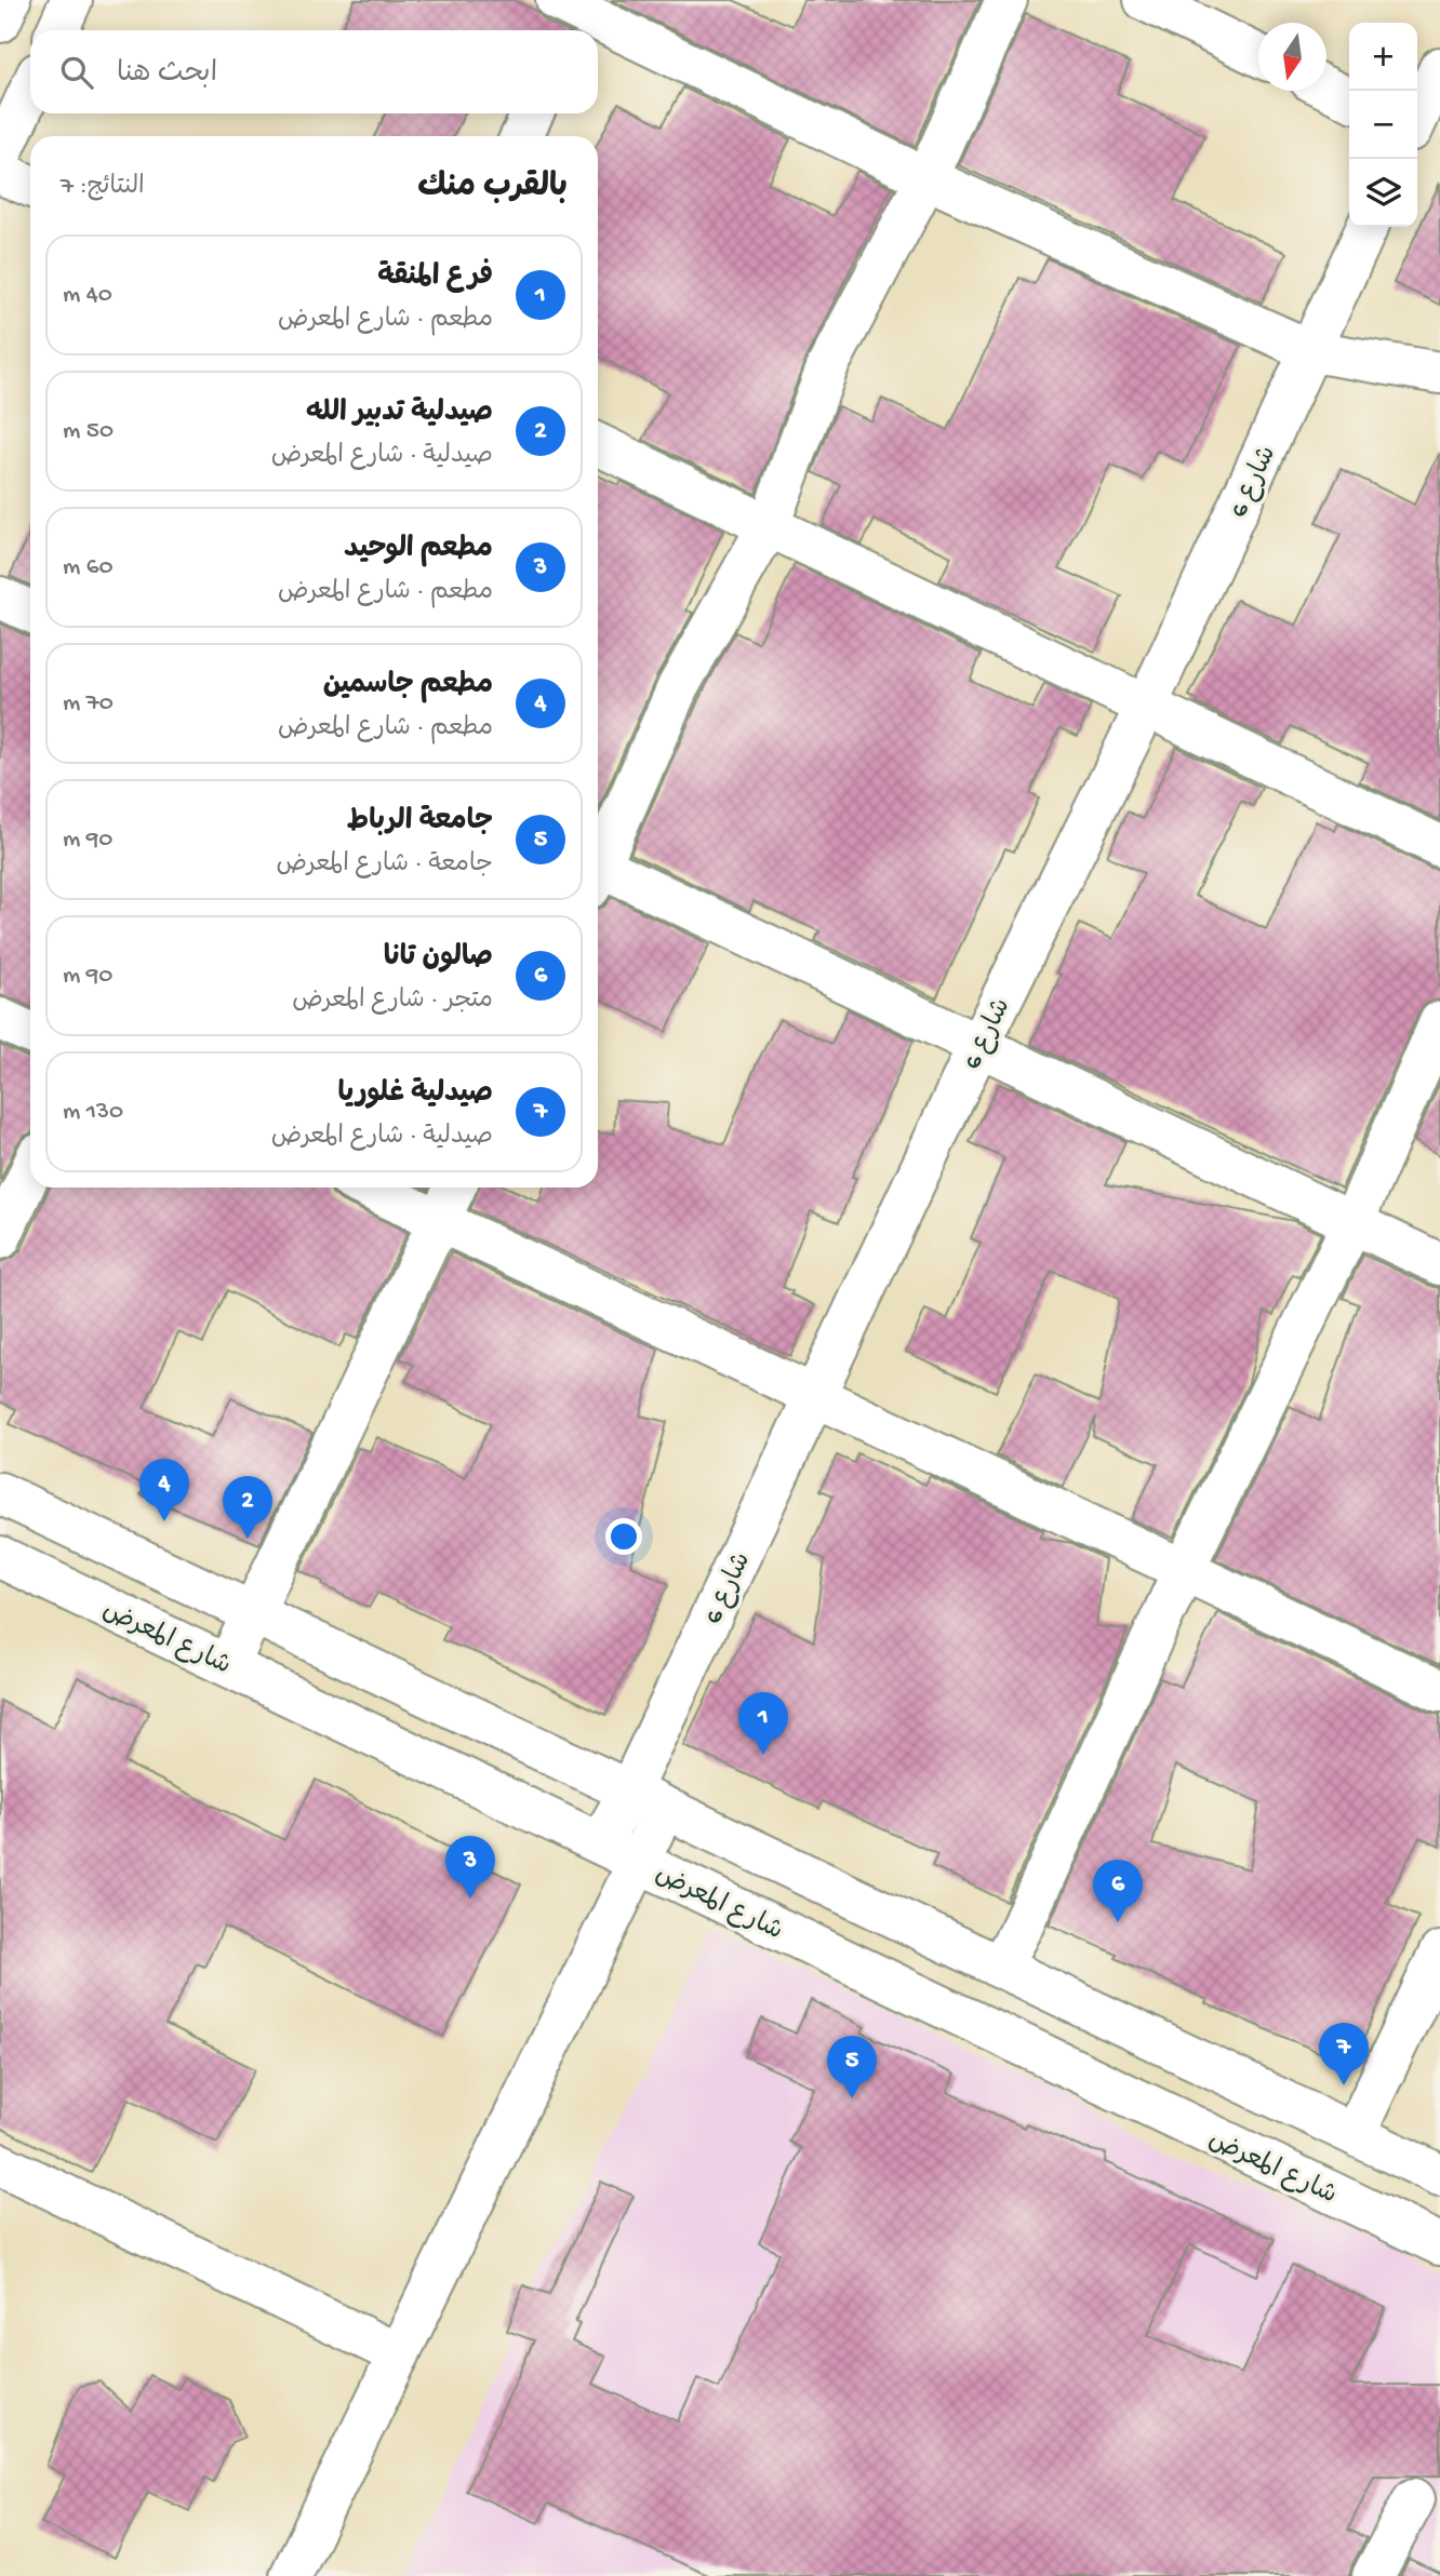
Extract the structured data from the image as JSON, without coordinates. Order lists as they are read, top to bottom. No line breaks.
{"streets":{"street":["شارع 6","شارع المعرض"]},"crossings":[["شارع 6","شارع المعرض"]],"north":"bottom","page":{"map_buttons":["+","−"],"search":"ابحث هنا","heading":["بالقرب منك","النتائج: 7"],"list":[{"mark":"1","name":"فرع المنقة","note":"مطعم · شارع المعرض","value":"40 m"},{"mark":"2","name":"صيدلية تدبير الله","note":"صيدلية · شارع المعرض","value":"50 m"},{"mark":"3","name":"مطعم الوحيد","note":"مطعم · شارع المعرض","value":"60 m"},{"mark":"4","name":"مطعم جاسمين","note":"مطعم · شارع المعرض","value":"70 m"},{"mark":"5","name":"جامعة الرباط","note":"جامعة · شارع المعرض","value":"90 m"},{"mark":"6","name":"صالون تانا","note":"متجر · شارع المعرض","value":"90 m"},{"mark":"7","name":"صيدلية غلوريا","note":"صيدلية · شارع المعرض","value":"130 m"}],"pins":["4","2","1","3","6","7","5"]}}
